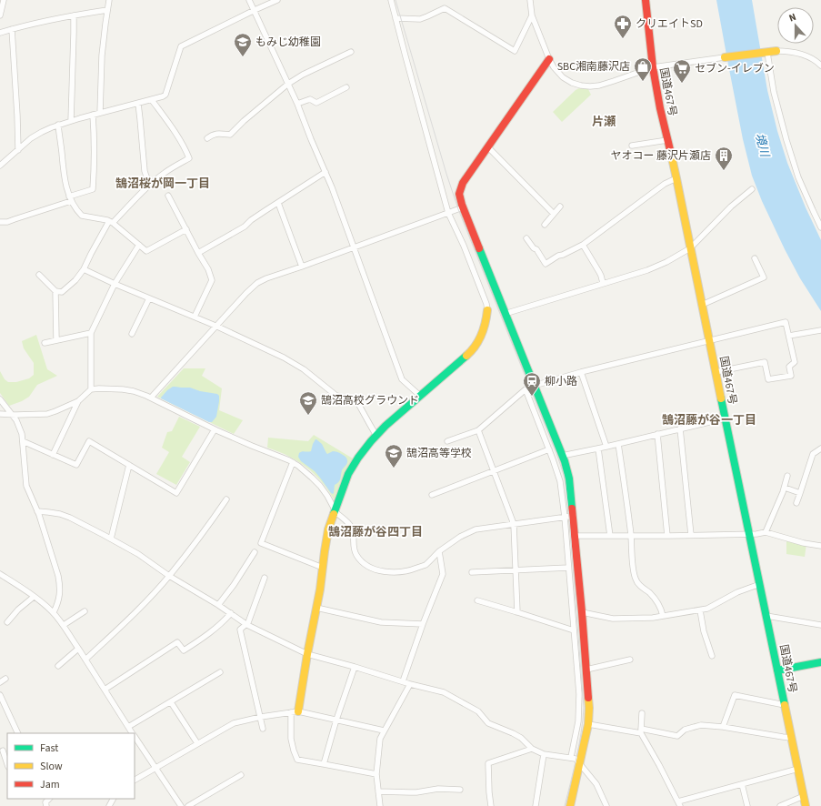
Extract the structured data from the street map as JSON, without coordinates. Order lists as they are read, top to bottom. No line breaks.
{"streets":{"main road":["国道467号"]},"districts":["片瀬","鵠沼桜が岡一丁目","鵠沼藤が谷一丁目","鵠沼藤が谷四丁目"],"water":["境川"],"places":{"pharmacy":["クリエイトSD"],"school or university":["もみじ幼稚園","鵠沼高校グラウンド","鵠沼高等学校"],"shop":["SBC湘南藤沢店"],"supermarket":["セブン-イレブン"],"building":["ヤオコー 藤沢片瀬店"],"station":["柳小路"]},"legend":["Fast","Slow","Jam"],"north":"top"}
